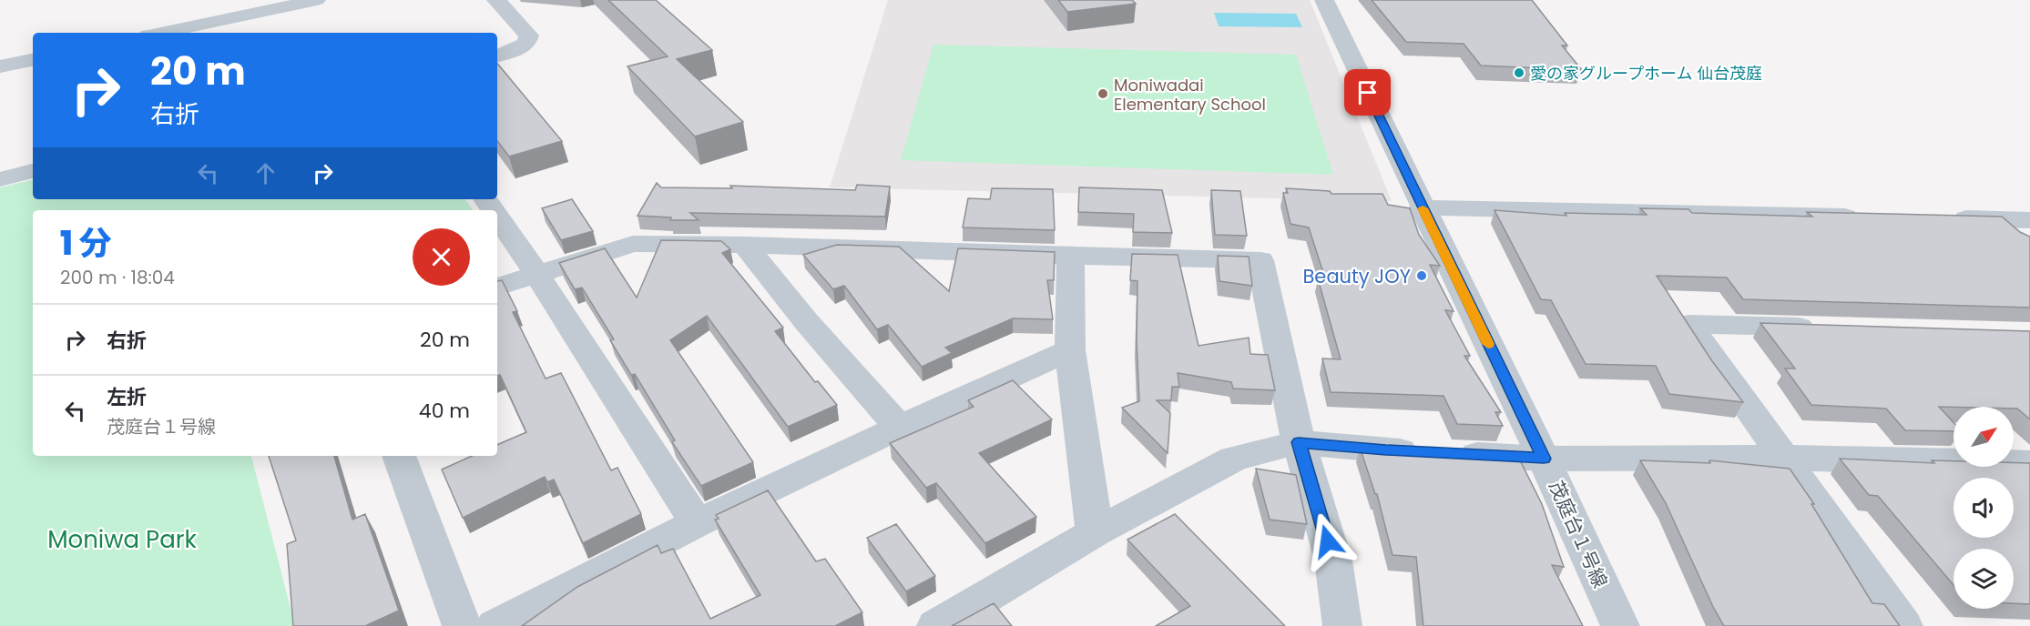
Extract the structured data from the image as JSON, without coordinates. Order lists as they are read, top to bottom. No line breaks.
{"streets":{"street":["茂庭台１号線"]},"parks":["Moniwa Park"],"places":["愛の家グループホーム 仙台茂庭","Moniwadai Elementary School","Beauty JOY"],"north":"top right","page":{"turn":["20 m","右折"],"heading":["1 分","200 m · 18:04"],"list":[{"name":"右折","value":"20 m"},{"name":"左折","note":"茂庭台１号線","value":"40 m"}]}}
